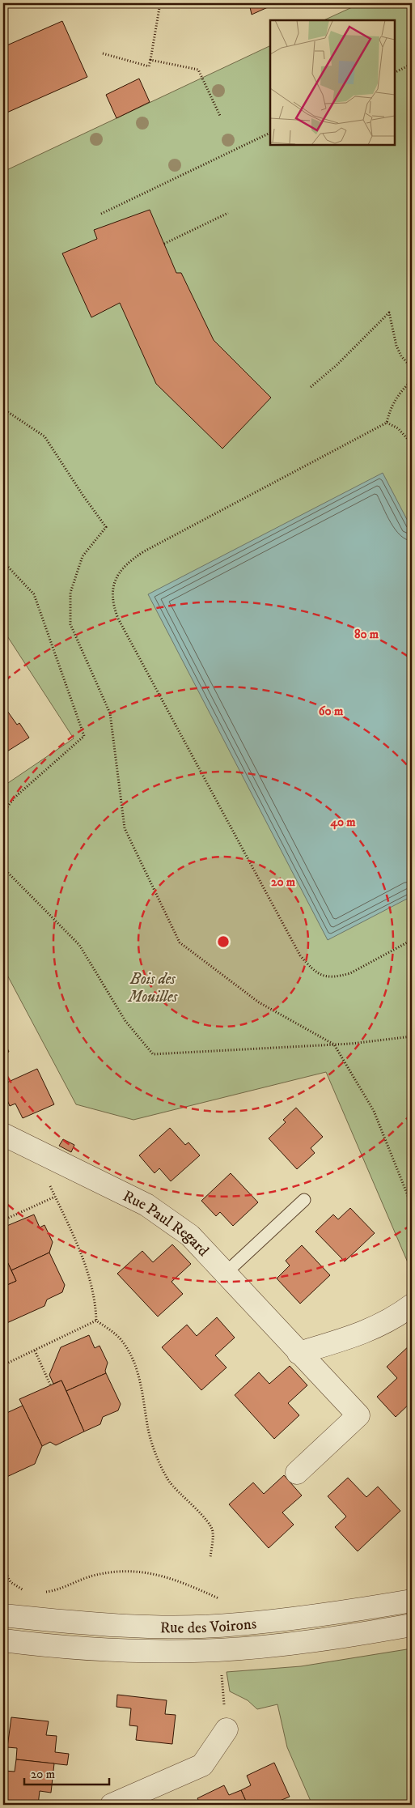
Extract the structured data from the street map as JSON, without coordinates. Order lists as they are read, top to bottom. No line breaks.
{"streets":{"street":["Rue Paul Regard","Rue des Voirons"]},"parks":["Bois des Mouilles"],"scale_bar":"20 m","rings":["80 m","60 m","40 m","20 m"]}
